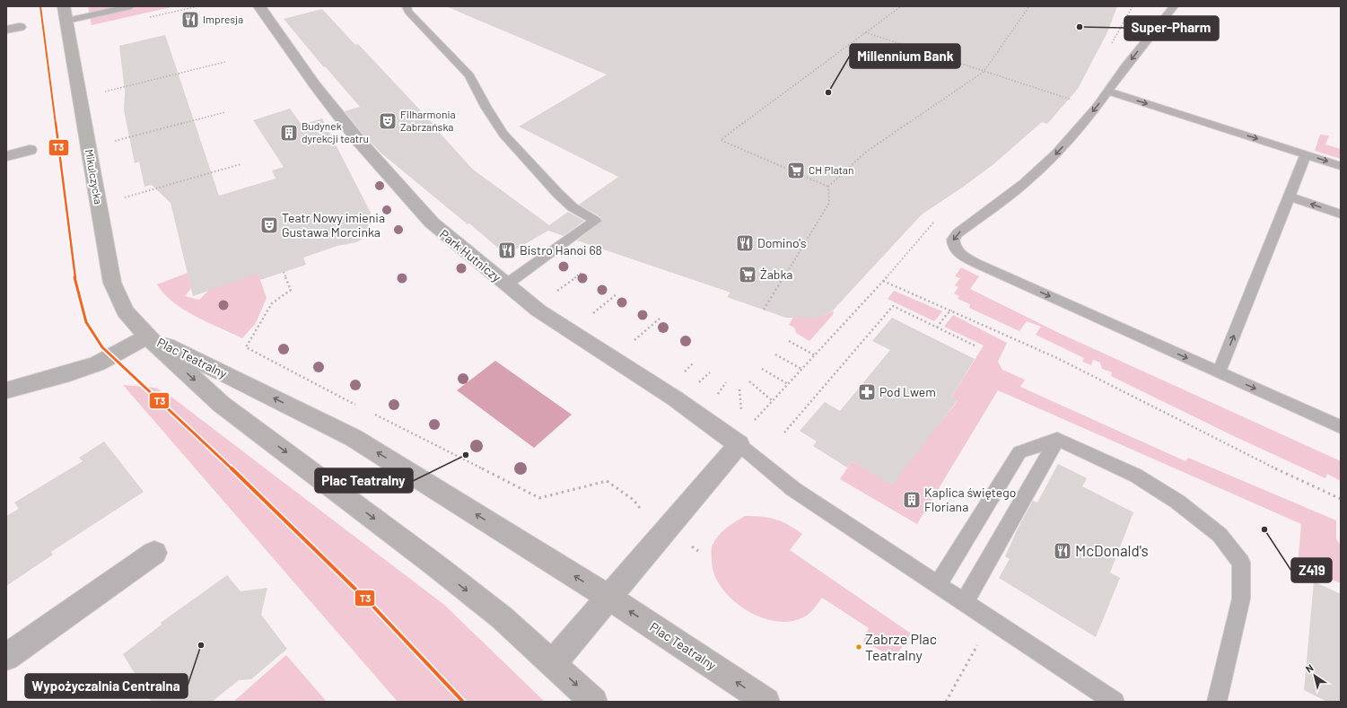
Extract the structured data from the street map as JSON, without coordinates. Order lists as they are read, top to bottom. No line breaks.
{"streets":{"main road":["Mikulczycka","Plac Teatralny"],"street":["Park Hutniczy"]},"crossings":[["Mikulczycka","Plac Teatralny"]],"places":{"restaurant":["Impresja","Domino's","Bistro Hanoi 68","McDonald's"],"other":["Super-Pharm","Millennium Bank","Plac Teatralny","Z419","Wypożyczalnia Centralna","Zabrze Plac Teatralny"],"theatre":["Filharmonia Zabrzańska","Teatr Nowy imienia Gustawa Morcinka"],"building":["Budynek dyrekcji teatru","Kaplica świętego Floriana"],"supermarket":["CH Platan","Żabka"],"pharmacy":["Pod Lwem"]},"lines":["transit line T3"],"north":"top left"}
